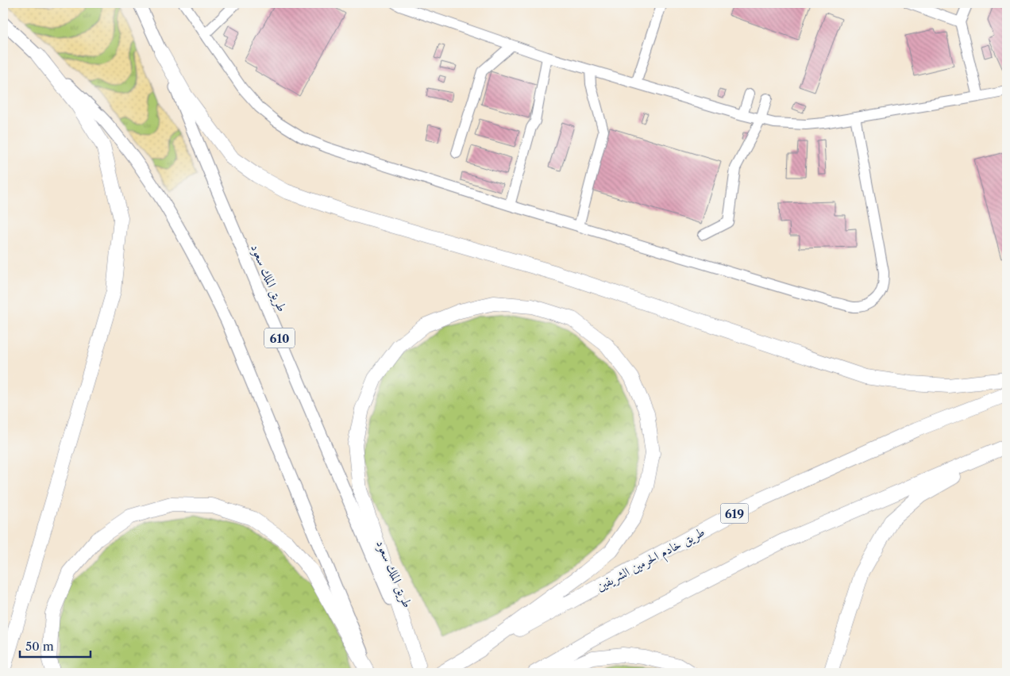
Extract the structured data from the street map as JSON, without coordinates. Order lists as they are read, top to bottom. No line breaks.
{"streets":{"highway":["619","طريق خادم الحرمين الشريفين"],"main road":["طريق الملك سعود","610"]},"crossings":[["619","طريق خادم الحرمين الشريفين"]],"scale_bar":"50 m"}
